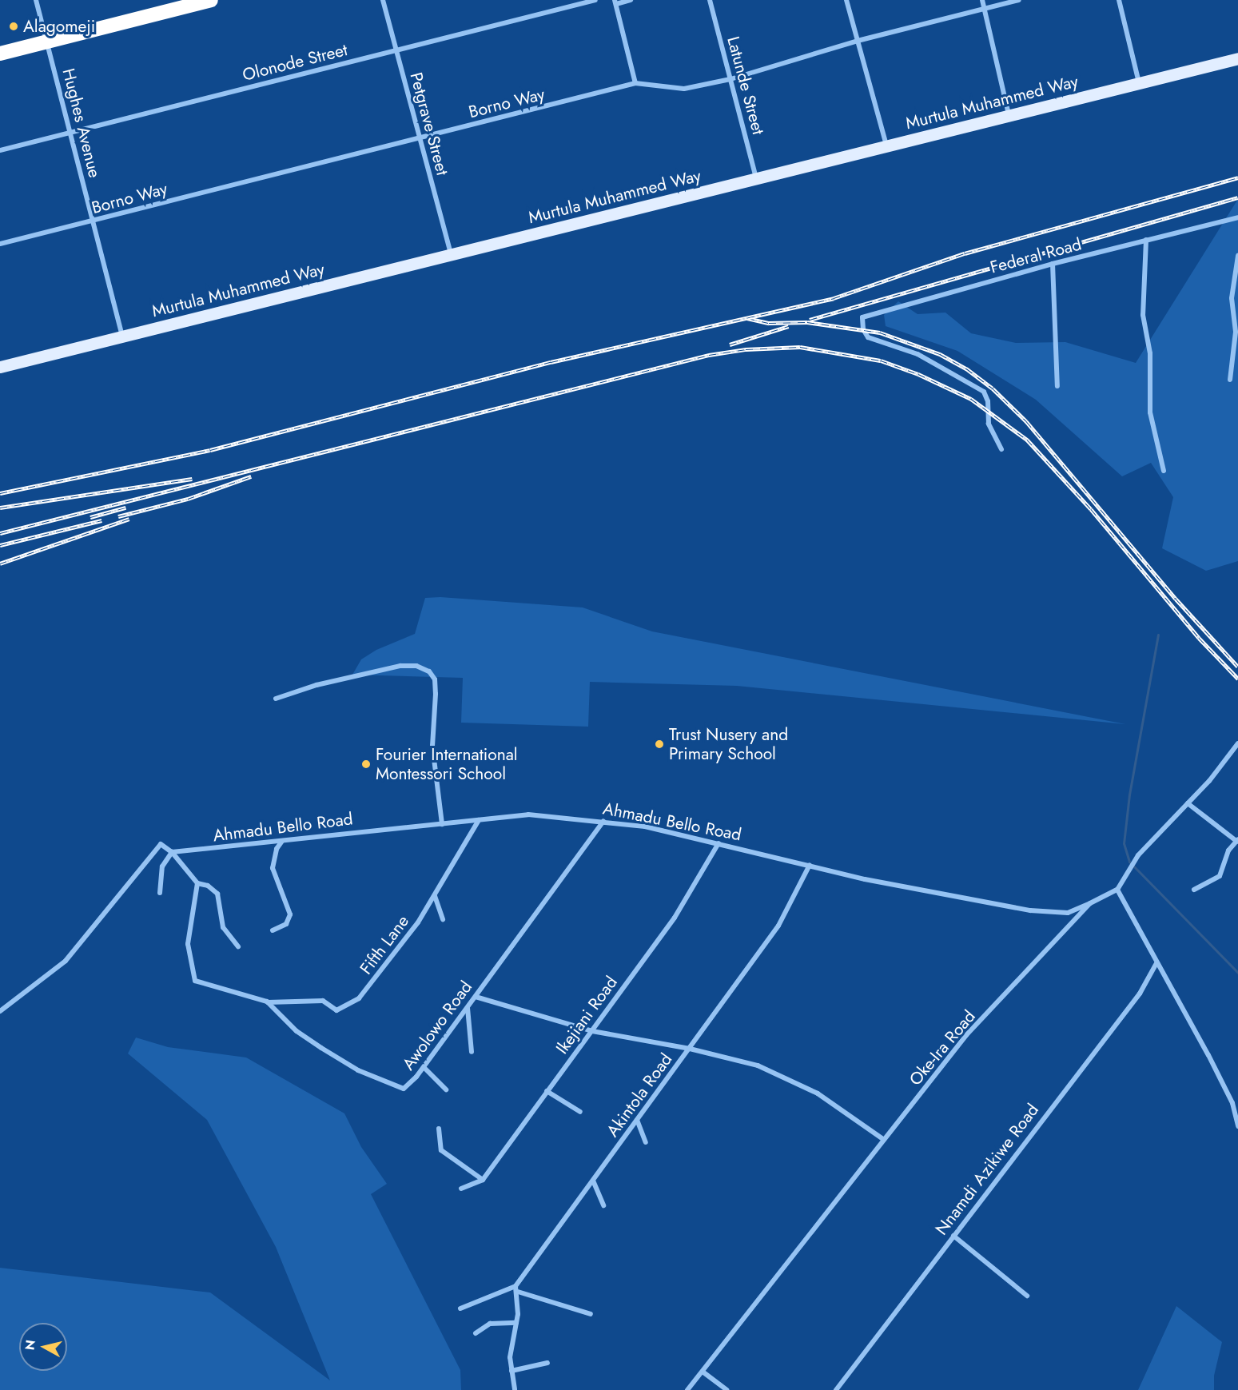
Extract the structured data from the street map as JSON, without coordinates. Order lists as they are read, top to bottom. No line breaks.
{"streets":{"main road":["Murtula Muhammed Way"],"street":["Olonode Street","Latunde Street","Borno Way","Hughes Avenue","Petgrave Street","Federal Road","Ahmadu Bello Road","Fifth Lane","Ikejiani Road","Awolowo Road","Oke-Ira Road","Akintola Road","Nnamdi Azikiwe Road"]},"crossings":[["Olonode Street","Hughes Avenue"],["Olonode Street","Petgrave Street"],["Latunde Street","Murtula Muhammed Way"],["Latunde Street","Borno Way"],["Murtula Muhammed Way","Hughes Avenue"],["Murtula Muhammed Way","Petgrave Street"],["Borno Way","Hughes Avenue"],["Borno Way","Petgrave Street"],["Ahmadu Bello Road","Fifth Lane"],["Ahmadu Bello Road","Ikejiani Road"],["Ahmadu Bello Road","Awolowo Road"],["Ahmadu Bello Road","Oke-Ira Road"],["Ahmadu Bello Road","Akintola Road"],["Fifth Lane","Awolowo Road"]],"places":["Alagomeji","Trust Nusery and Primary School","Fourier International Montessori School"],"north":"left"}
